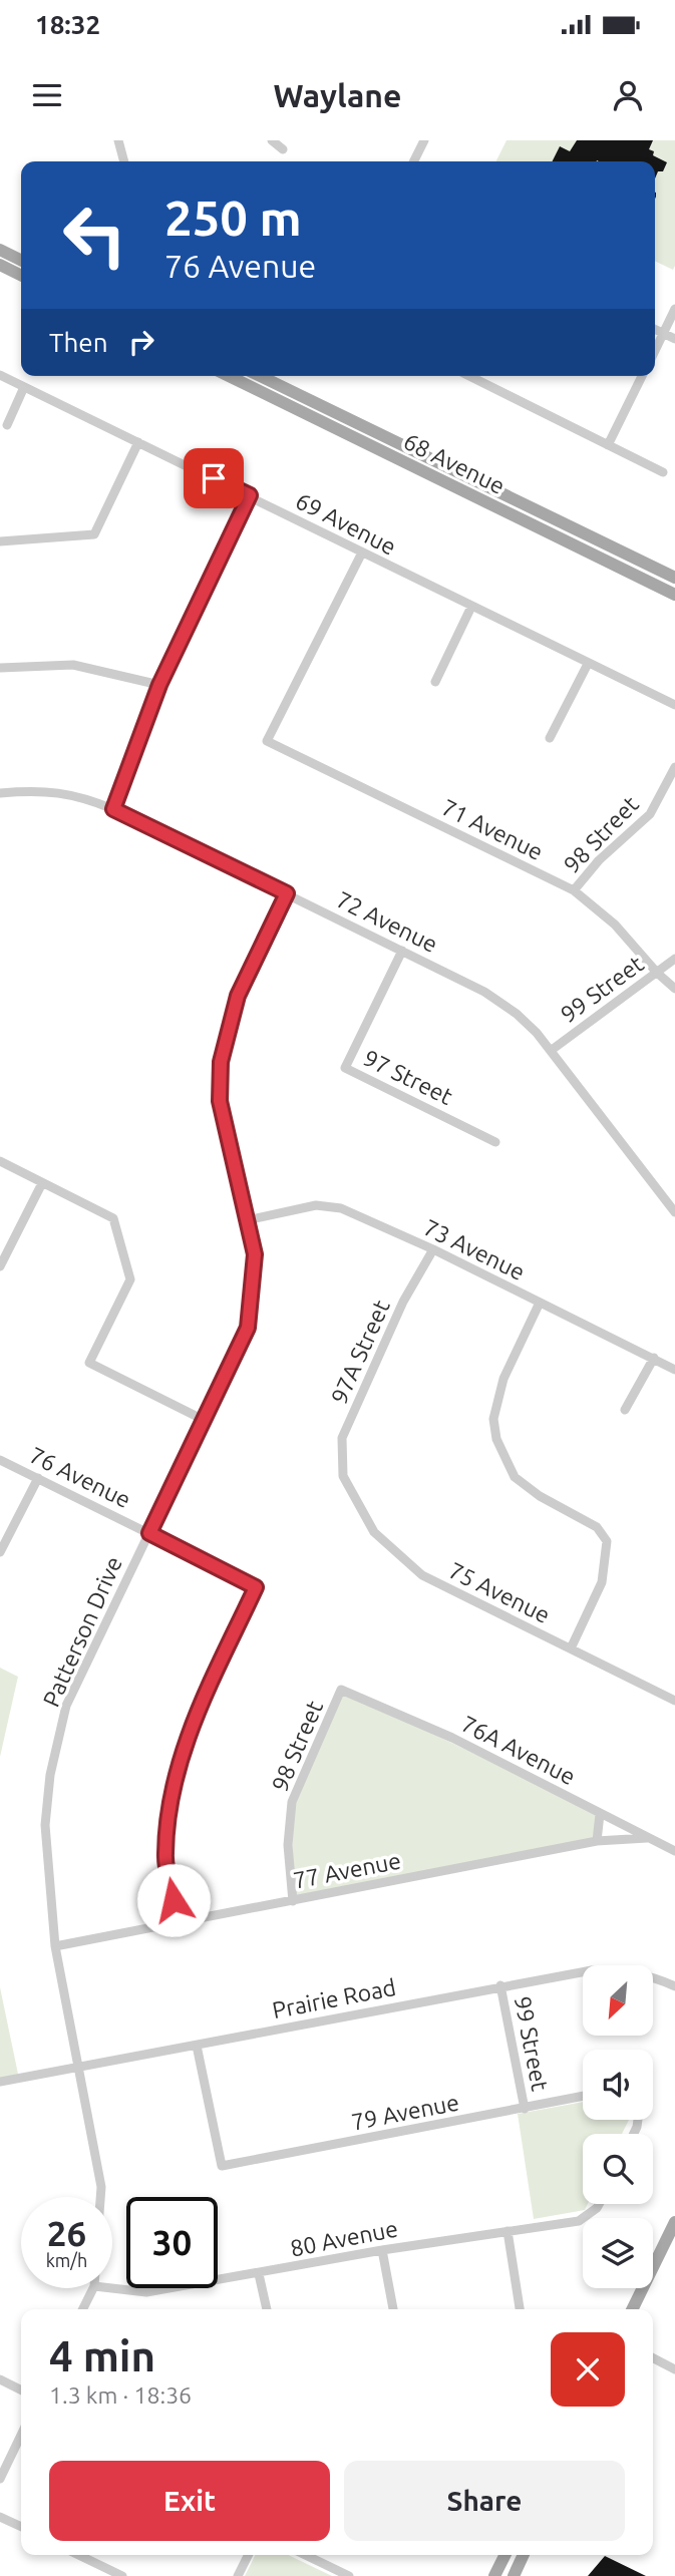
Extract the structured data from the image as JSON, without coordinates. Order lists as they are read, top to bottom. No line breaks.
{"streets":{"main road":["68 Avenue"],"street":["69 Avenue","71 Avenue","98 Street","72 Avenue","99 Street","97 Street","73 Avenue","97A Street","76 Avenue","75 Avenue","Patterson Drive","76A Avenue","77 Avenue","Prairie Road","79 Avenue","80 Avenue"]},"crossings":[["69 Avenue","71 Avenue"],["71 Avenue","98 Street"],["71 Avenue","99 Street"],["98 Street","76A Avenue"],["98 Street","77 Avenue"],["72 Avenue","99 Street"],["72 Avenue","97 Street"],["72 Avenue","Patterson Drive"],["99 Street","Prairie Road"],["99 Street","79 Avenue"],["73 Avenue","97A Street"],["73 Avenue","Patterson Drive"],["97A Street","75 Avenue"],["76 Avenue","Patterson Drive"],["76 Avenue","77 Avenue"],["Patterson Drive","77 Avenue"],["Patterson Drive","Prairie Road"],["76A Avenue","77 Avenue"],["Prairie Road","79 Avenue"]],"north":"bottom left","page":{"status":"18:32","header":"Waylane","turn":["250 m","76 Avenue"],"then":"Then","speed":"26 km/h","limit":"30","heading":["4 min","1.3 km · 18:36"],"buttons":["Exit","Share"]}}
